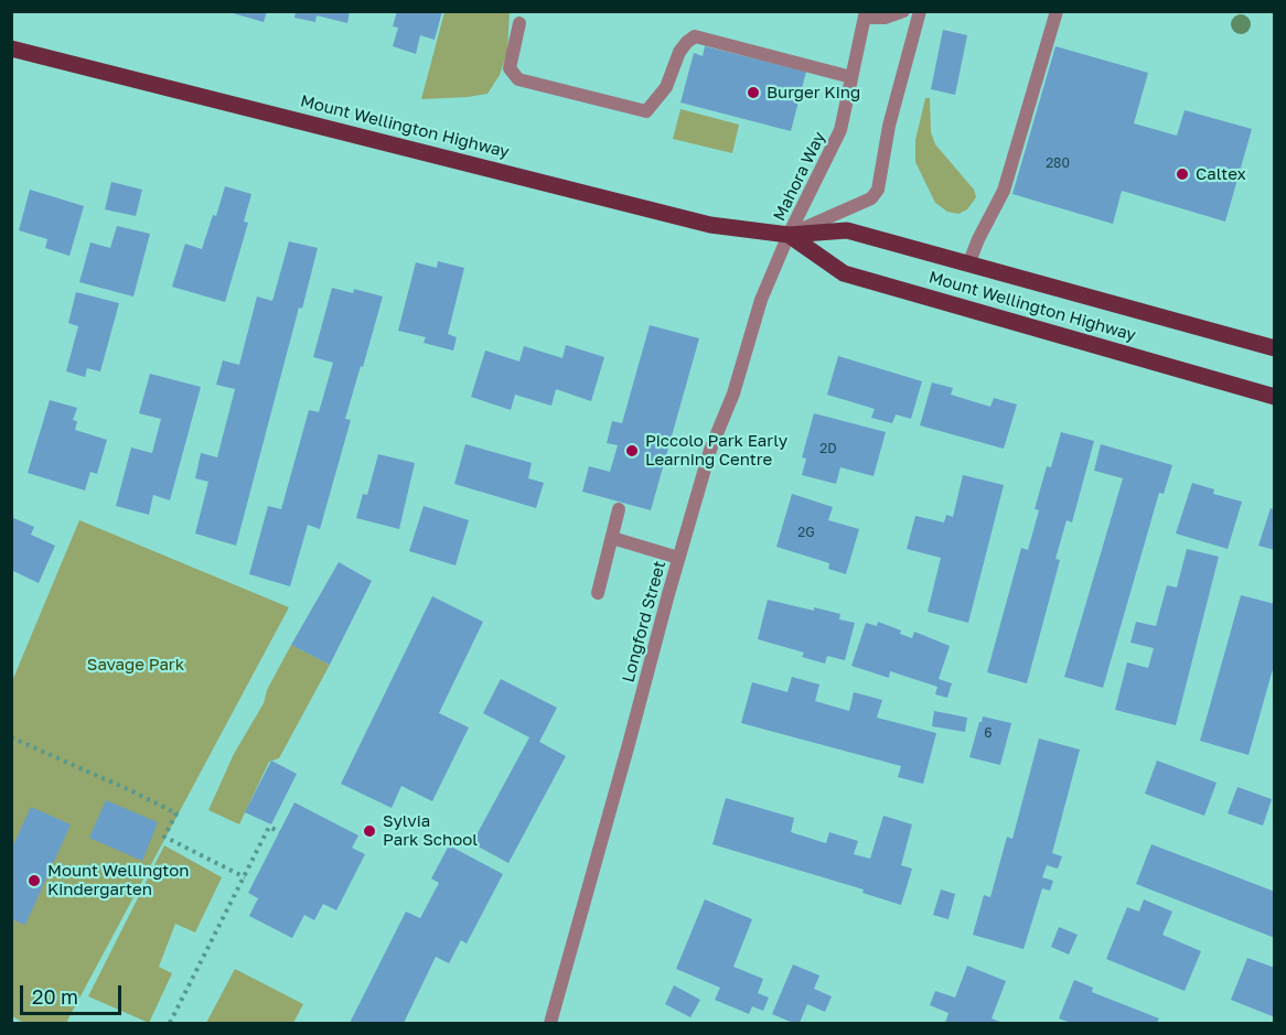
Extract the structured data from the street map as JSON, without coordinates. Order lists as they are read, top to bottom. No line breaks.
{"streets":{"main road":["Mount Wellington Highway"],"street":["Mahora Way","Longford Street"]},"crossings":[["Mount Wellington Highway","Mahora Way"],["Mount Wellington Highway","Longford Street"],["Mahora Way","Longford Street"]],"parks":["Savage Park"],"places":["Burger King","Caltex","Piccolo Park Early Learning Centre","Sylvia Park School","Mount Wellington Kindergarten"],"house_numbers":["280","2D","2G","6"],"scale_bar":"20 m"}
